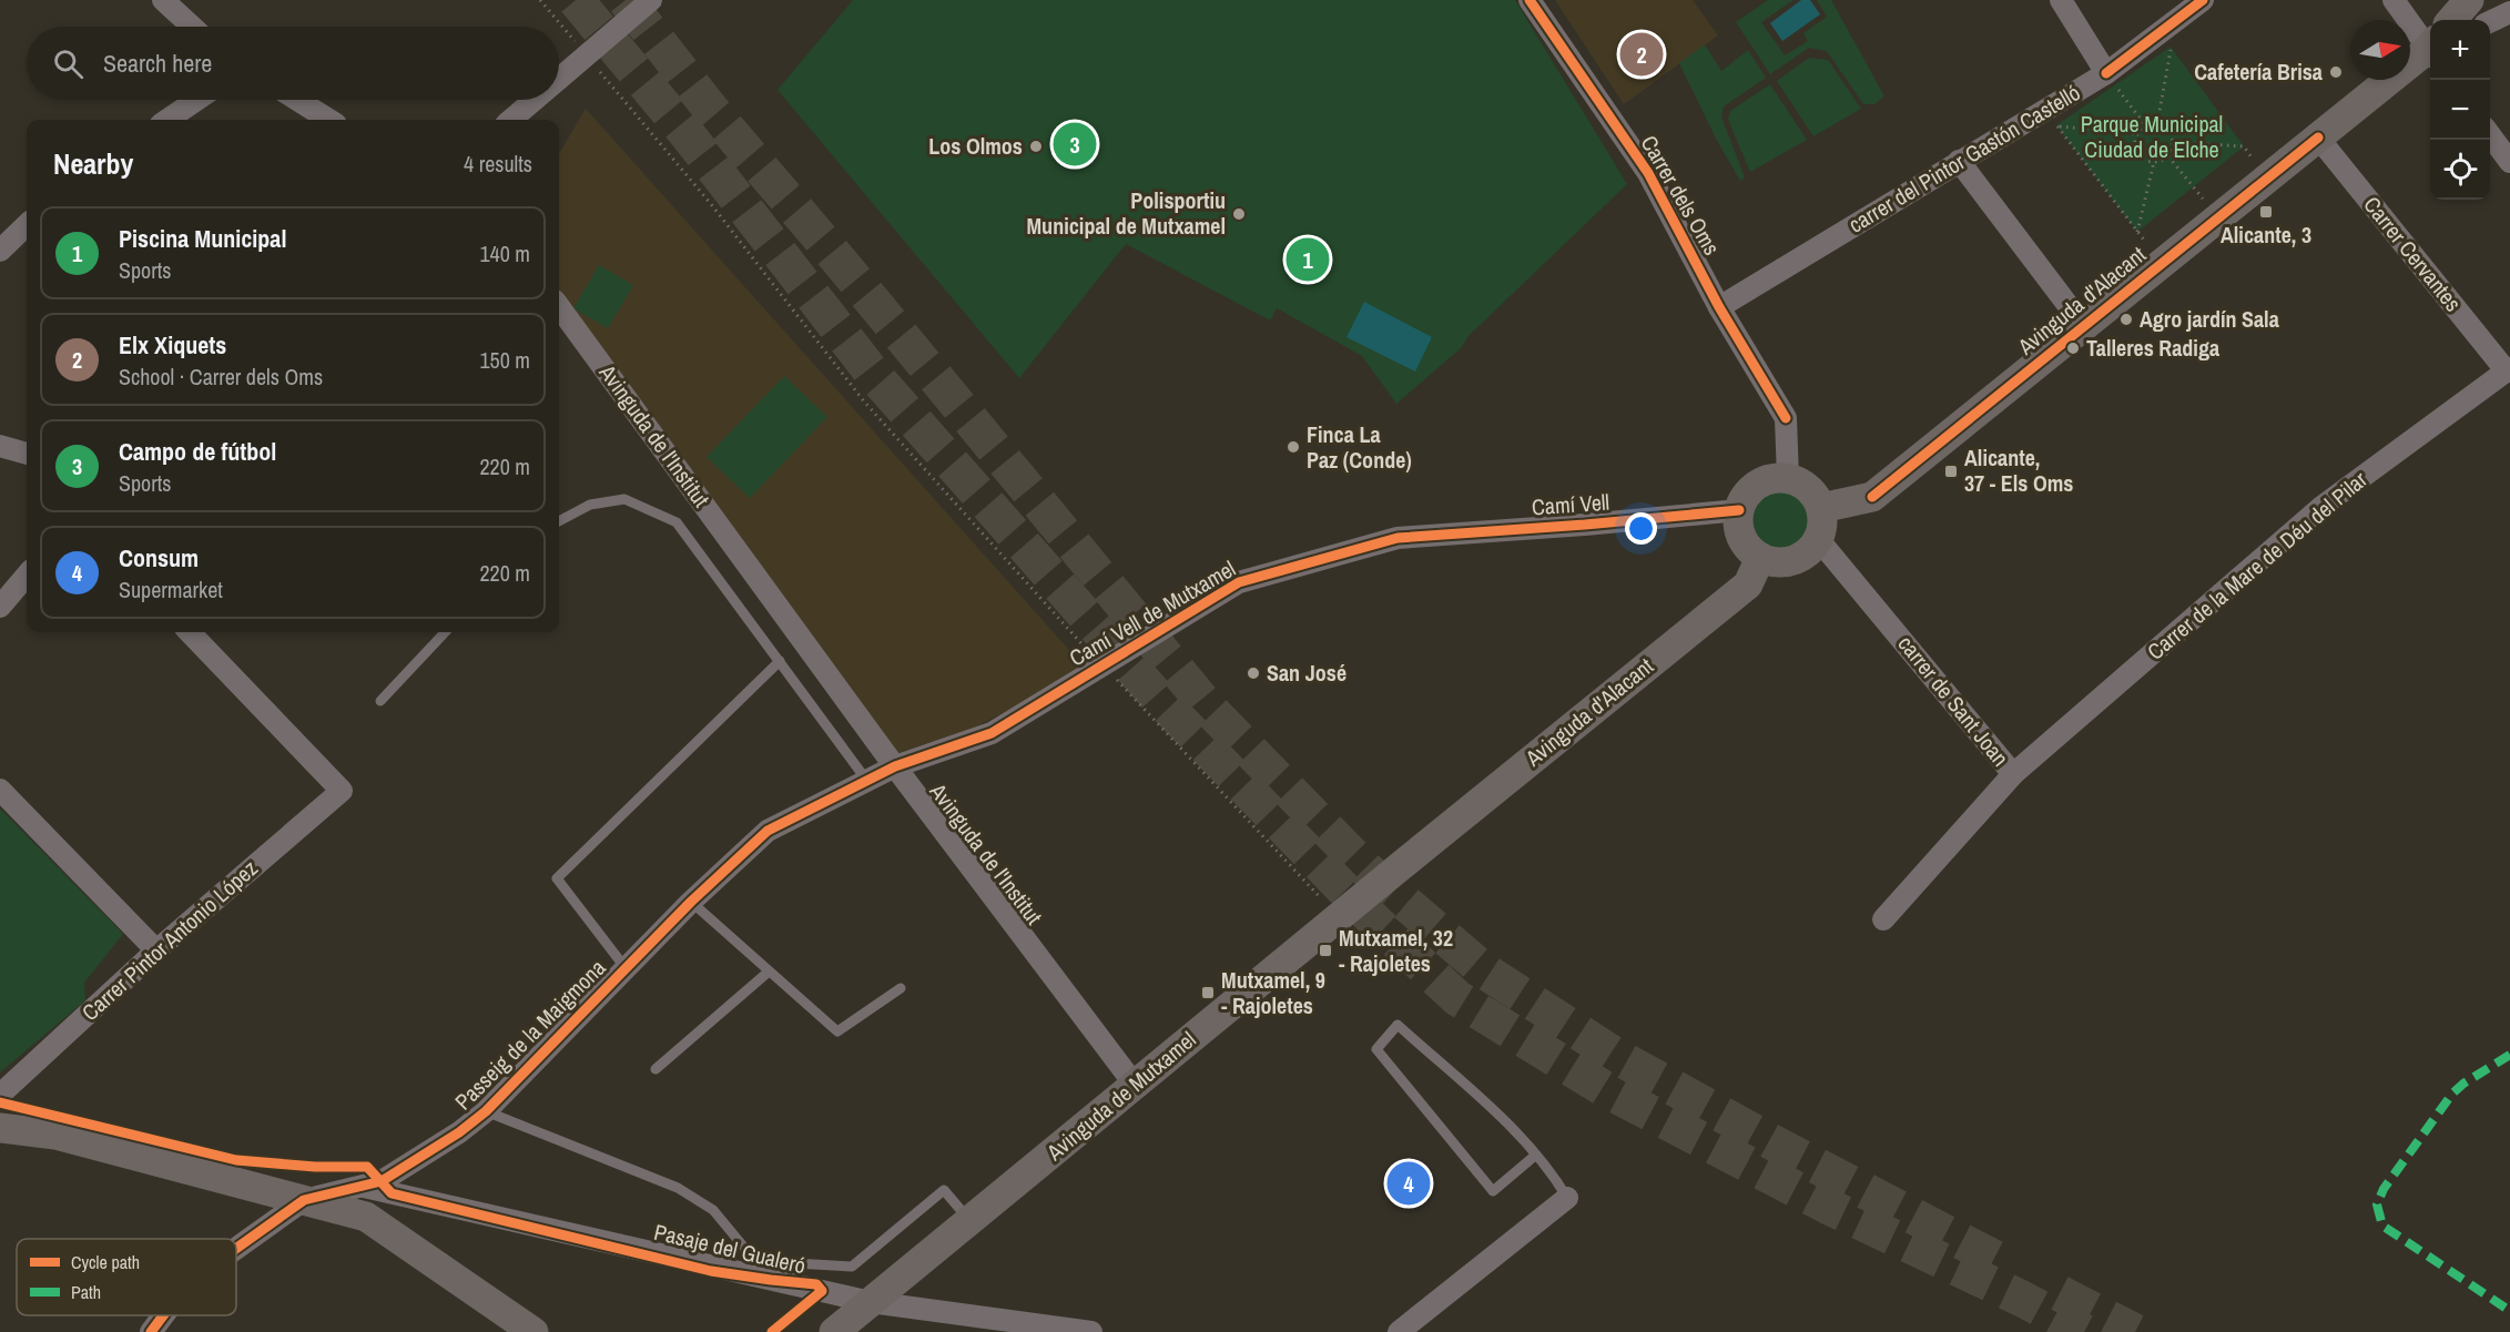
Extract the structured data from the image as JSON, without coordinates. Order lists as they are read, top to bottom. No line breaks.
{"streets":{"street":["carrer del Pintor Gastón Castelló","Carrer dels Oms","Carrer Cervantes","Avinguda d'Alacant","Avinguda de l'Institut","Camí Vell","Carrer de la Mare de Déu del Pilar","Camí Vell de Mutxamel","carrer de Sant Joan","Carrer Pintor Antonio López","Passeig de la Maigmona","Avinguda de Mutxamel","Pasaje del Gualeró"]},"crossings":[["carrer del Pintor Gastón Castelló","Carrer dels Oms"],["Carrer dels Oms","Avinguda d'Alacant"],["Carrer dels Oms","Camí Vell"],["Carrer dels Oms","carrer de Sant Joan"],["Carrer Cervantes","Avinguda d'Alacant"],["Carrer Cervantes","Carrer de la Mare de Déu del Pilar"],["Avinguda d'Alacant","Camí Vell"],["Avinguda d'Alacant","carrer de Sant Joan"],["Avinguda d'Alacant","Avinguda de Mutxamel"],["Avinguda de l'Institut","Camí Vell de Mutxamel"],["Avinguda de l'Institut","Passeig de la Maigmona"],["Avinguda de l'Institut","Avinguda de Mutxamel"],["Camí Vell","Camí Vell de Mutxamel"],["Camí Vell","carrer de Sant Joan"],["Carrer de la Mare de Déu del Pilar","carrer de Sant Joan"],["Camí Vell de Mutxamel","Passeig de la Maigmona"],["Passeig de la Maigmona","Pasaje del Gualeró"],["Avinguda de Mutxamel","Pasaje del Gualeró"]],"parks":["Parque Municipal Ciudad de Elche"],"places":{"other":["Cafetería Brisa","Los Olmos","Polisportiu Municipal de Mutxamel","Agro jardín Sala","Talleres Radiga","Finca La Paz (Conde)","San José"],"transit":["Alicante, 3","Alicante, 37 - Els Oms","Mutxamel, 32 - Rajoletes","Mutxamel, 9 - Rajoletes"]},"legend":["Cycle path","Path"],"north":"right","page":{"map_buttons":["+","−"],"search":"Search here","pins":["2","3","1","4"],"heading":["Nearby","4 results"],"list":[{"mark":"1","name":"Piscina Municipal","note":"Sports","value":"140 m"},{"mark":"2","name":"Elx Xiquets","note":"School · Carrer dels Oms","value":"150 m"},{"mark":"3","name":"Campo de fútbol","note":"Sports","value":"220 m"},{"mark":"4","name":"Consum","note":"Supermarket","value":"220 m"}]}}
